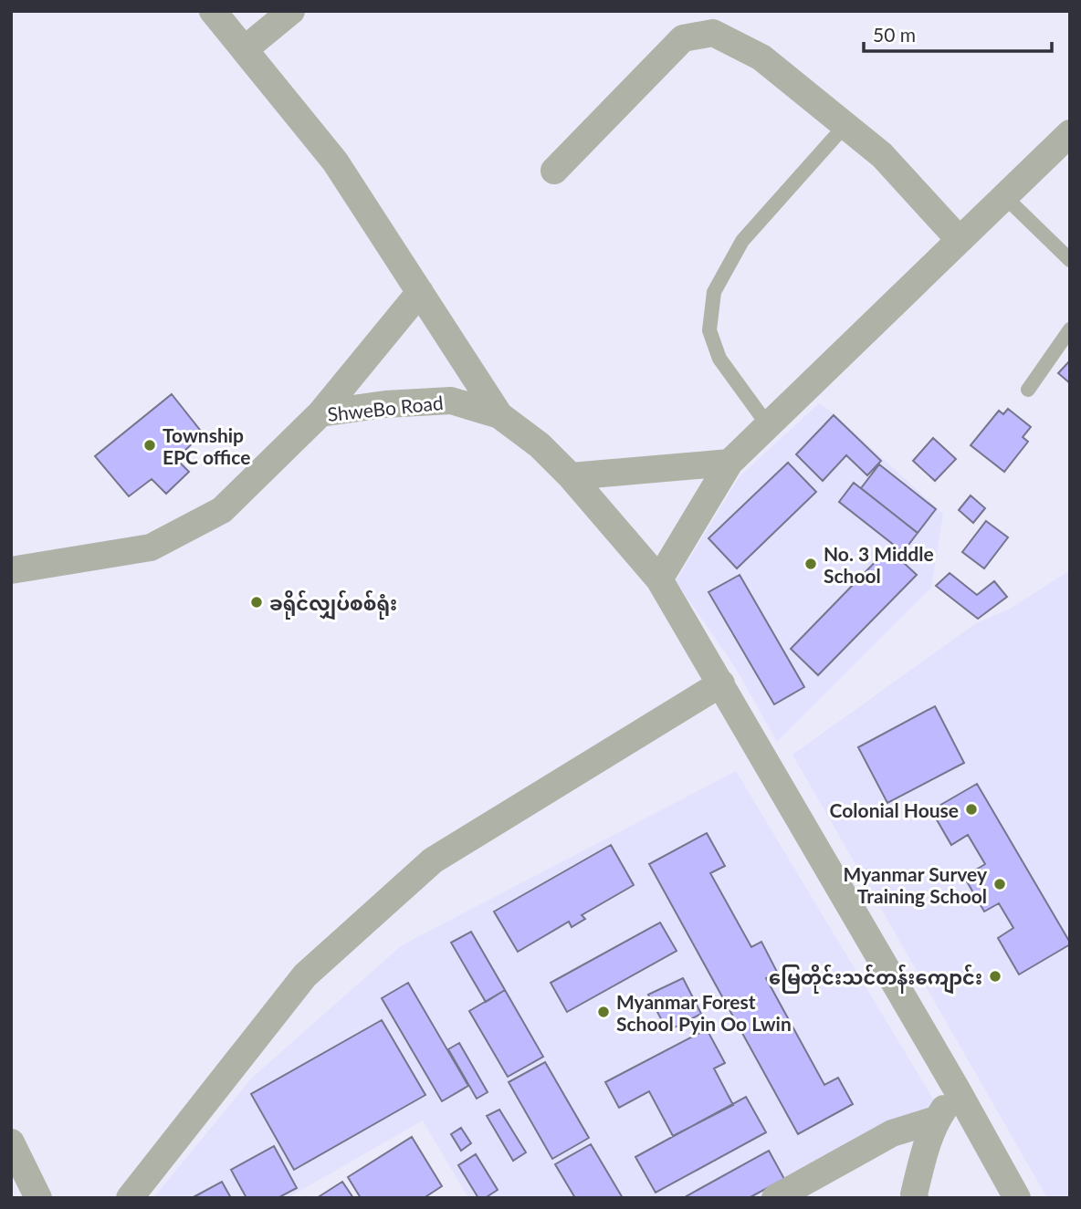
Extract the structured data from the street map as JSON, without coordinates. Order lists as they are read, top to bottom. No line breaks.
{"streets":{"street":["ShweBo Road"]},"places":["Township EPC office","No. 3 Middle School","ခရိုင်လျှပ်စစ်ရုံး","Colonial House","Myanmar Survey Training School","မြေတိုင်းသင်တန်းကျောင်း","Myanmar Forest School Pyin Oo Lwin"],"scale_bar":"50 m"}
